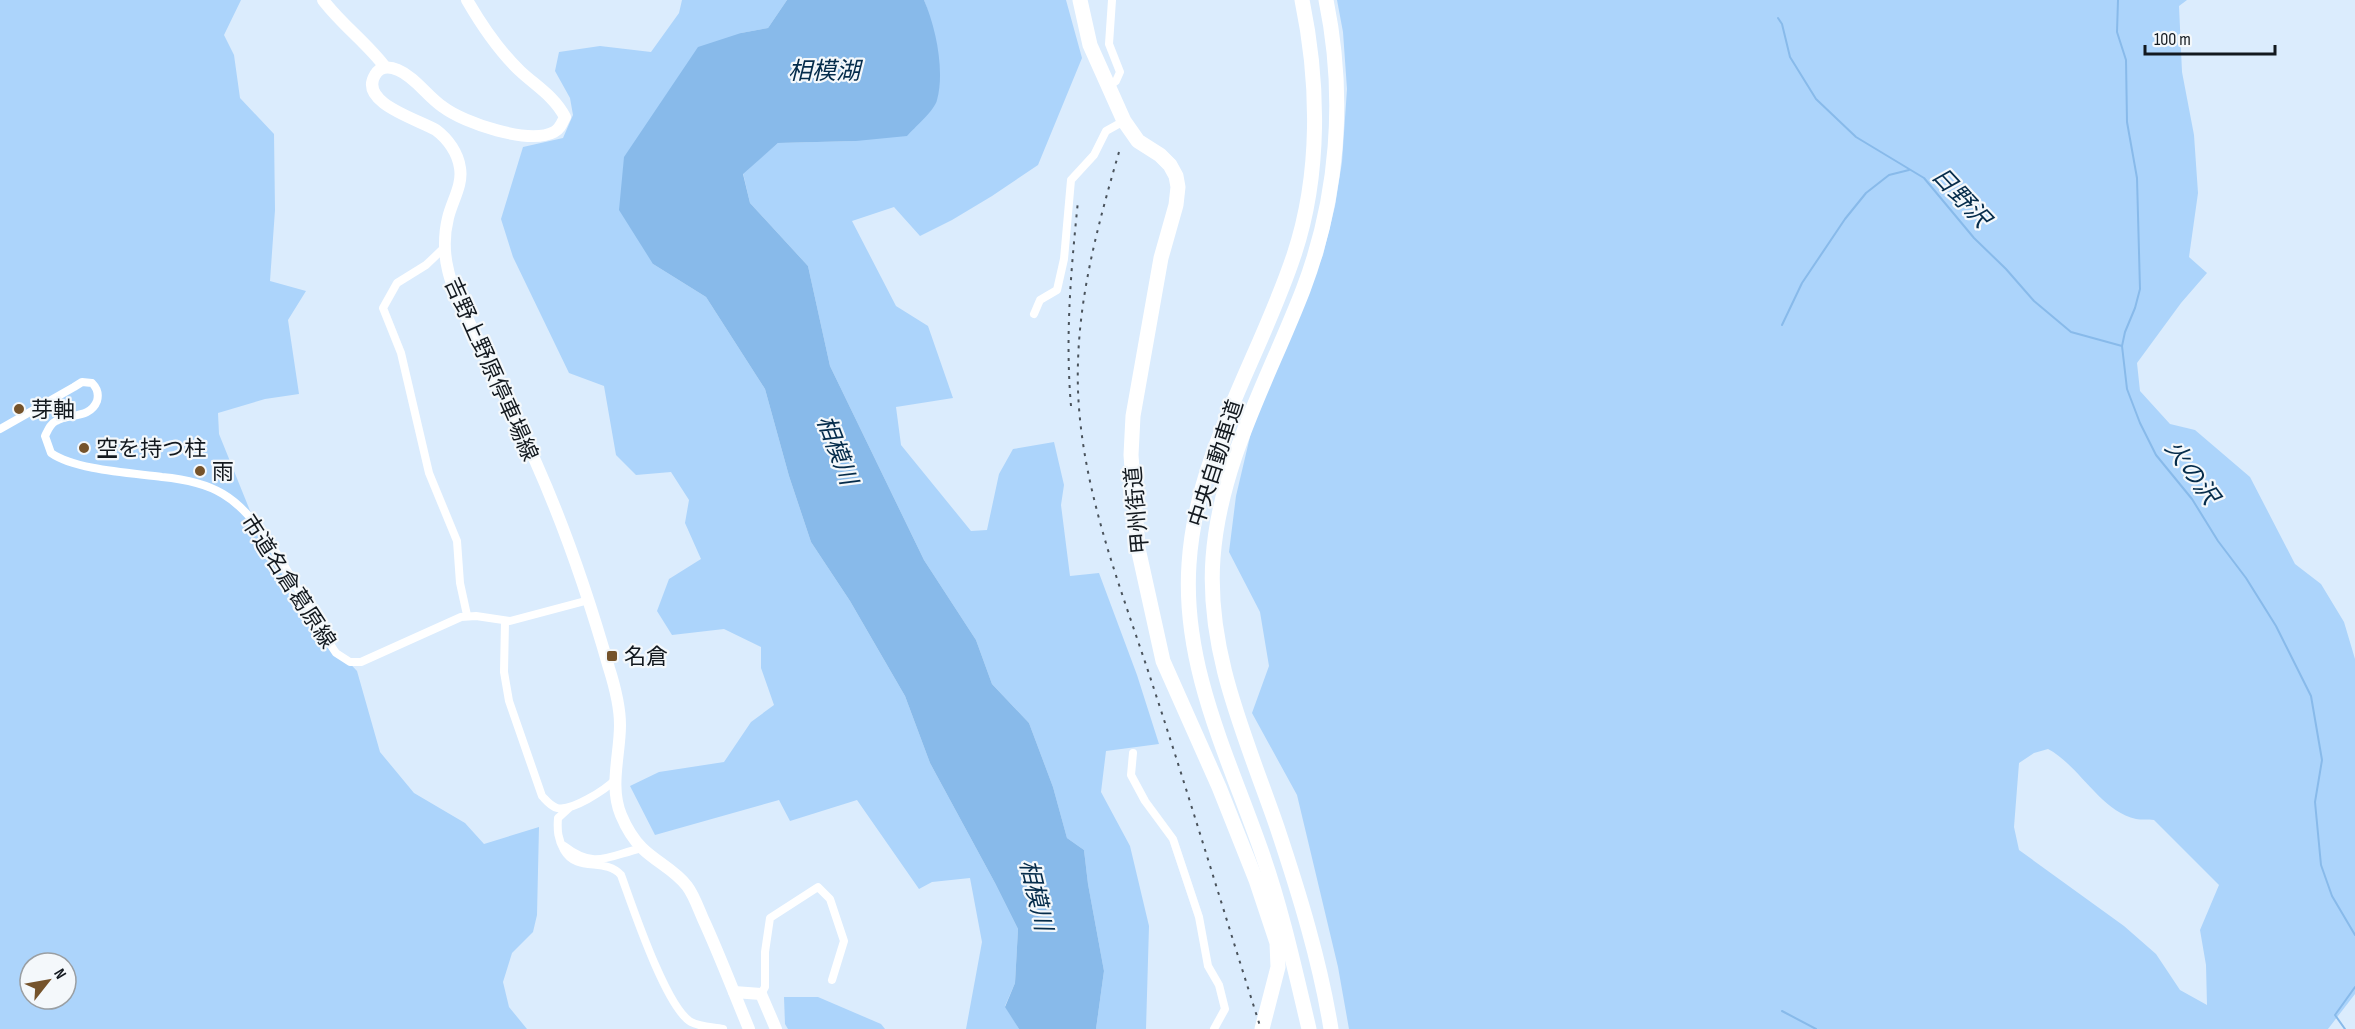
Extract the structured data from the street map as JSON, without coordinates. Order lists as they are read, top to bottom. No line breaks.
{"streets":{"highway":["中央自動車道","甲州街道"],"main road":["吉野上野原停車場線"],"street":["市道名倉葛原線"]},"water":["相模湖","日野沢","相模川","火の沢"],"places":{"other":["芽軸","空を持つ柱","雨"],"transit":["名倉"]},"scale_bar":"100 m","north":"top right"}
